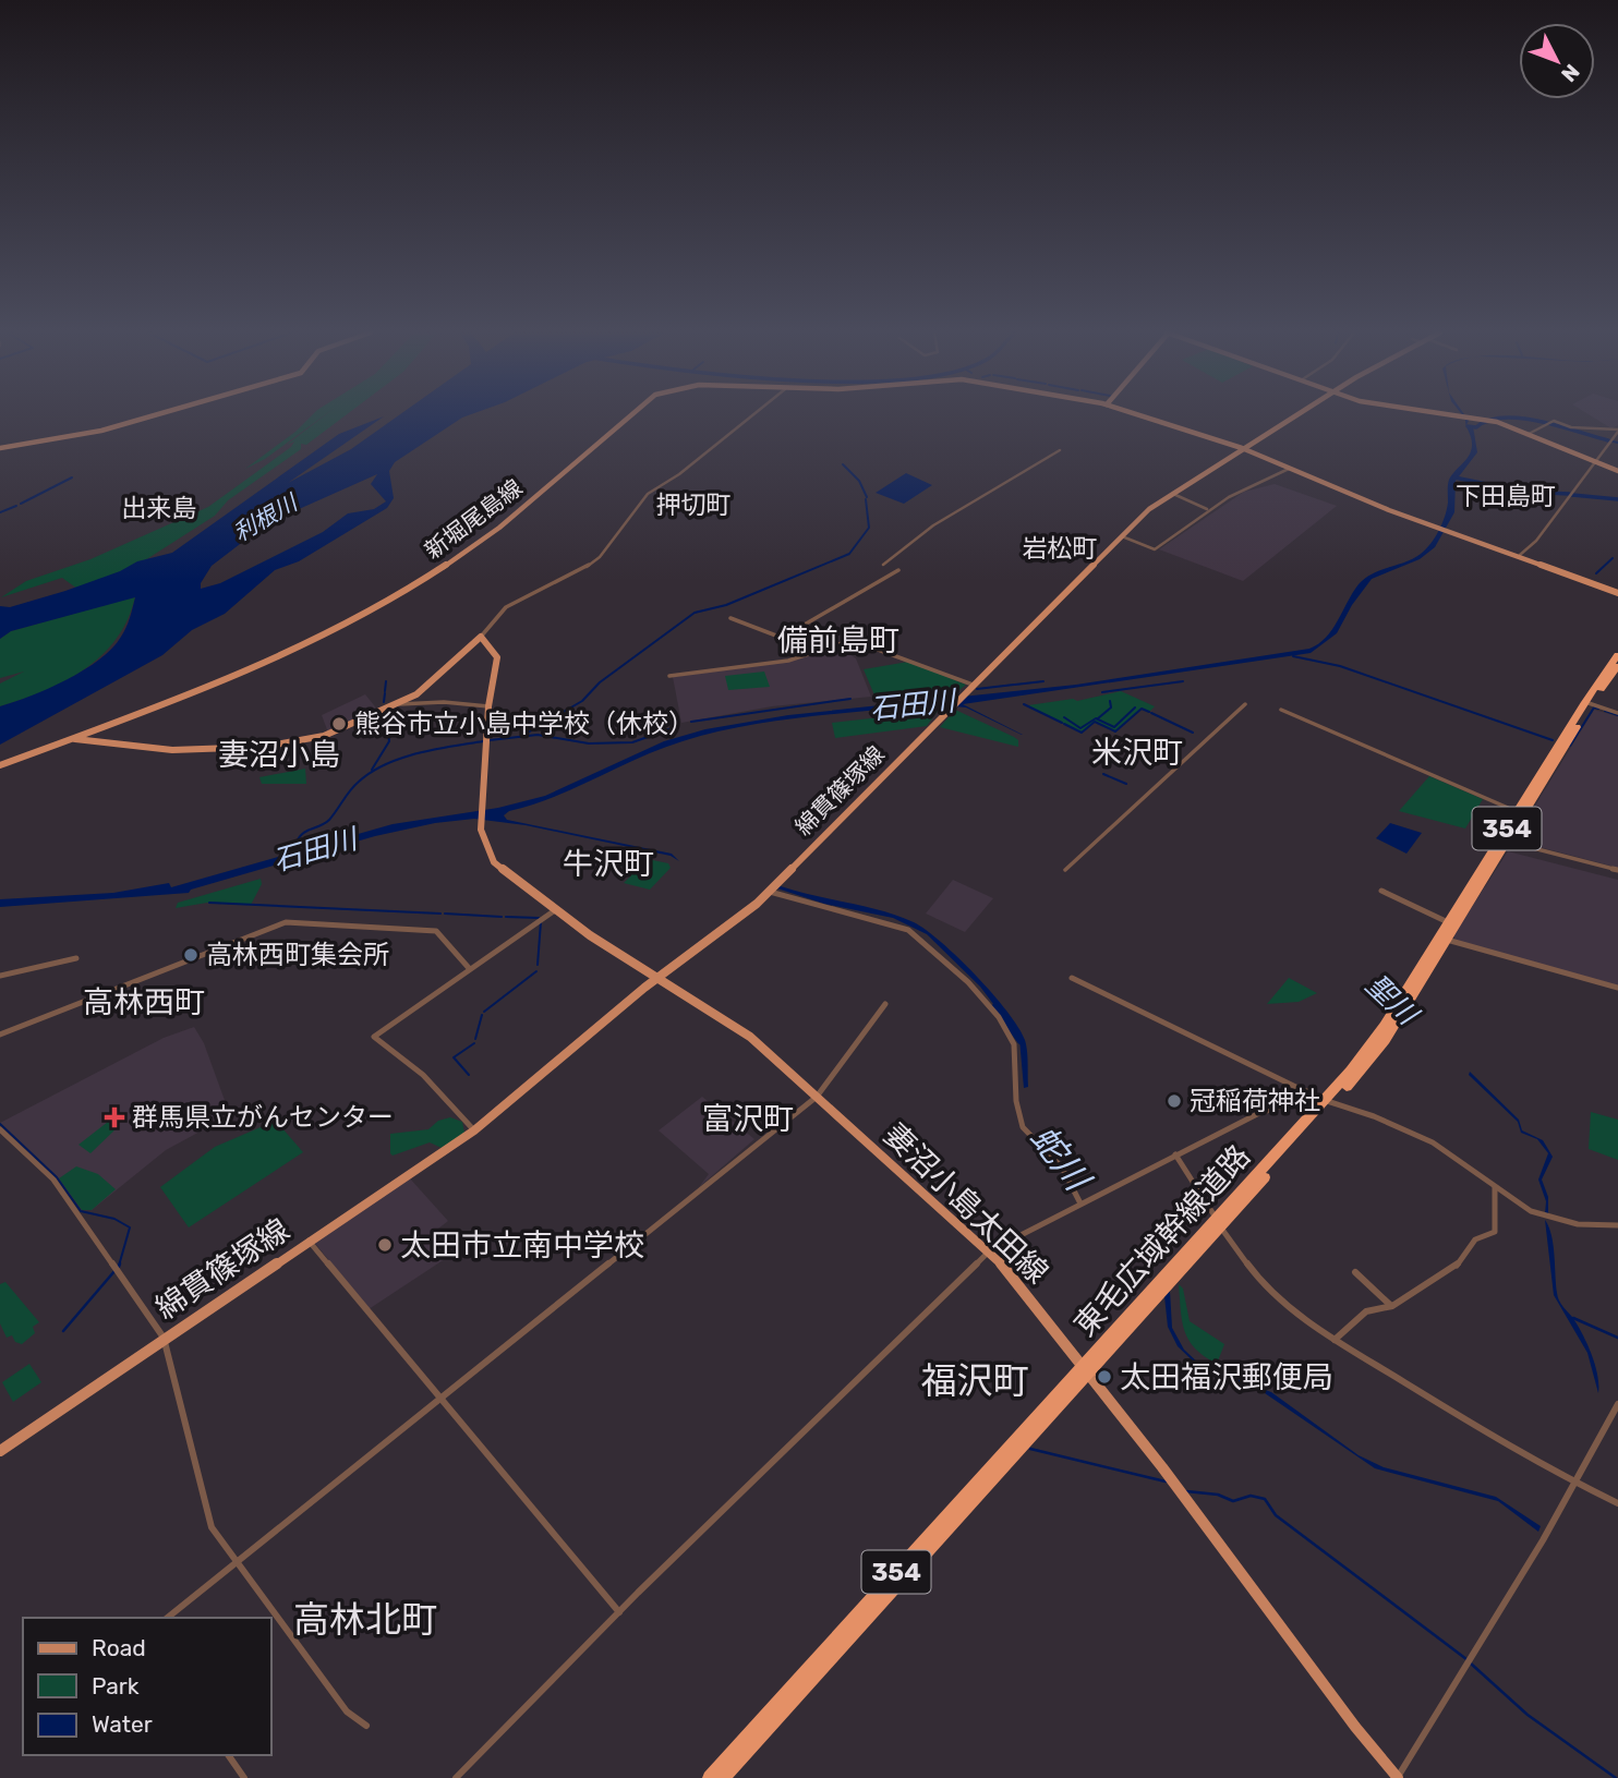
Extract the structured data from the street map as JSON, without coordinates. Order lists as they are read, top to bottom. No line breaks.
{"streets":{"highway":["354","東毛広域幹線道路"],"main road":["新堀尾島線","綿貫篠塚線","妻沼小島太田線"]},"crossings":[["新堀尾島線","綿貫篠塚線"],["綿貫篠塚線","妻沼小島太田線"],["妻沼小島太田線","東毛広域幹線道路"]],"districts":["下田島町","押切町","出来島","岩松町","備前島町","米沢町","妻沼小島","牛沢町","高林西町","富沢町","福沢町","高林北町"],"water":["利根川","石田川","聖川","蛇川"],"places":{"other":["熊谷市立小島中学校（休校）","高林西町集会所","冠稲荷神社","太田市立南中学校","太田福沢郵便局"],"health":["群馬県立がんセンター"]},"legend":["Road","Park","Water"],"north":"bottom right"}
